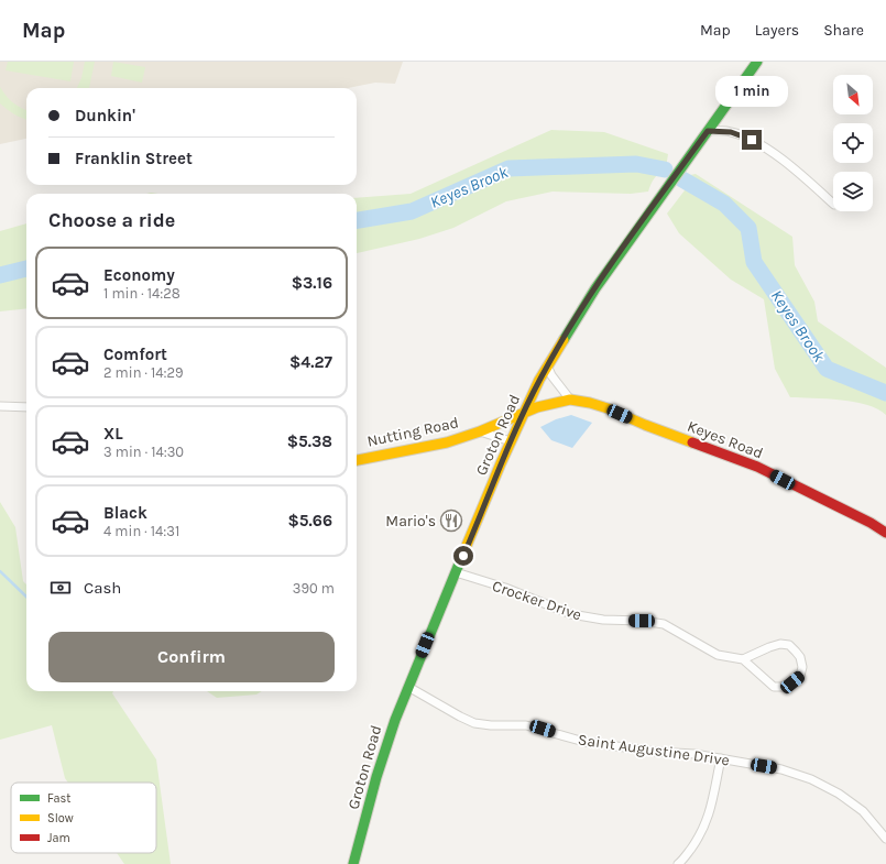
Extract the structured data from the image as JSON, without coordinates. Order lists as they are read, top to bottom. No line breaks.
{"streets":{"main road":["Nutting Road","Groton Road","Keyes Road"],"street":["Crocker Drive","Saint Augustine Drive"]},"crossings":[["Nutting Road","Groton Road"],["Nutting Road","Keyes Road"],["Groton Road","Keyes Road"],["Groton Road","Crocker Drive"],["Groton Road","Saint Augustine Drive"]],"water":["Keyes Brook"],"places":{"restaurant":["Mario's"]},"legend":["Fast","Slow","Jam"],"north":"bottom right","page":{"header":"Map","nav":["Map","Layers","Share"],"bubble":"1 min","banner":["Dunkin'","Franklin Street"],"heading":"Choose a ride","list":[{"name":"Economy","note":"1 min · 14:28","value":"$3.16"},{"name":"Comfort","note":"2 min · 14:29","value":"$4.27"},{"name":"XL","note":"3 min · 14:30","value":"$5.38"},{"name":"Black","note":"4 min · 14:31","value":"$5.66"}],"pay":["Cash","390 m"],"buttons":"Confirm"}}
